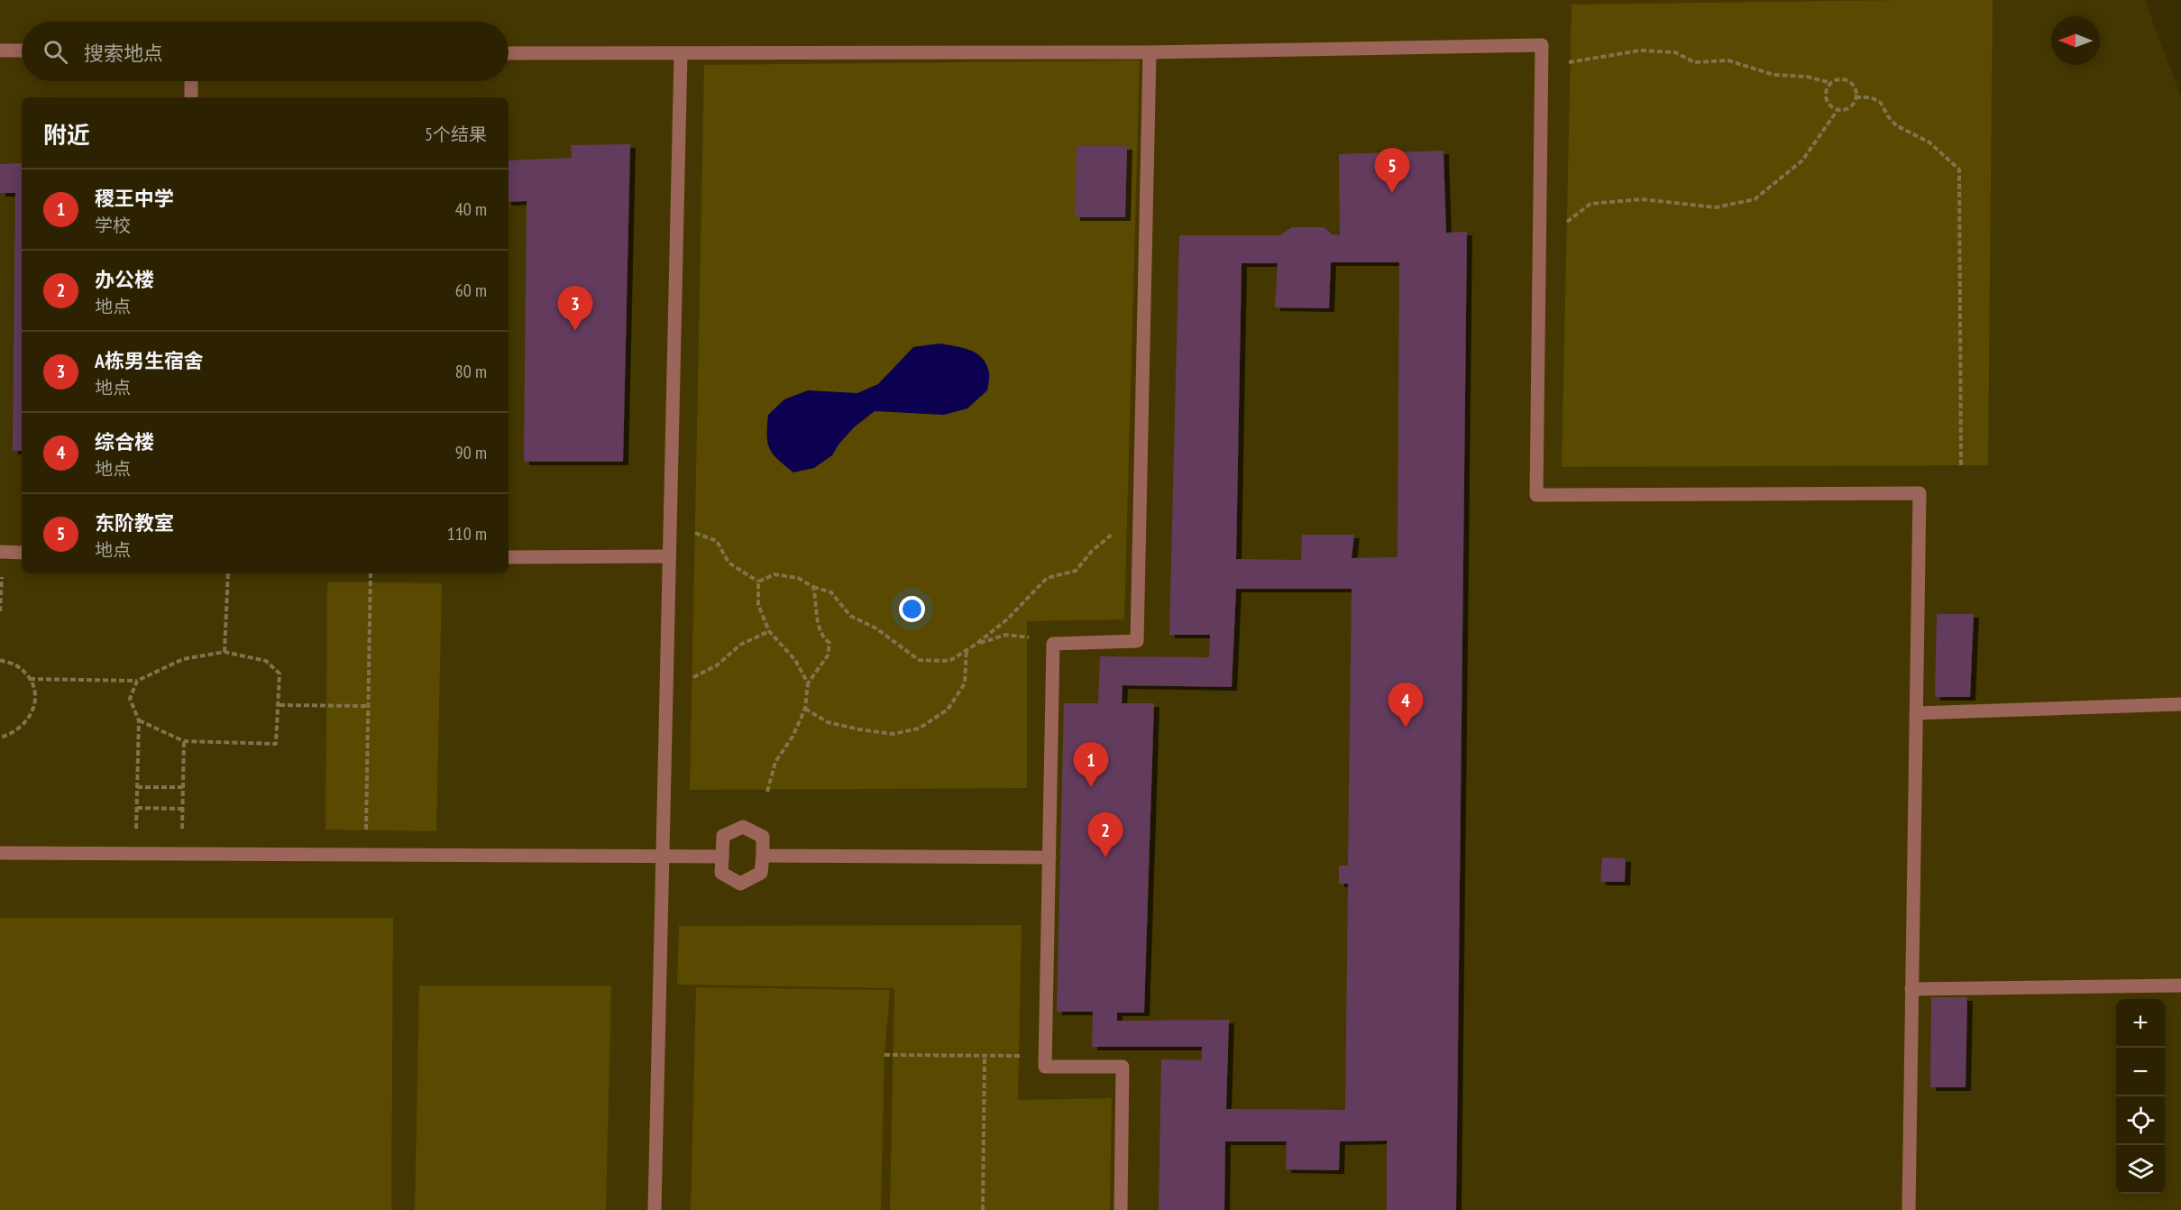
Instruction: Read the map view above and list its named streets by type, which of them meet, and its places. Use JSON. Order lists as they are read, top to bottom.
{
  "north": "left",
  "page": {
    "search": "搜索地点",
    "heading": ["附近", "5个结果"],
    "pins": [
      "5",
      "3",
      "4",
      "1",
      "2"
    ],
    "list": [
      {
        "mark": "1",
        "name": "稷王中学",
        "note": "学校",
        "value": "40 m"
      },
      {
        "mark": "2",
        "name": "办公楼",
        "note": "地点",
        "value": "60 m"
      },
      {
        "mark": "3",
        "name": "A栋男生宿舍",
        "note": "地点",
        "value": "80 m"
      },
      {
        "mark": "4",
        "name": "综合楼",
        "note": "地点",
        "value": "90 m"
      },
      {
        "mark": "5",
        "name": "东阶教室",
        "note": "地点",
        "value": "110 m"
      }
    ],
    "map_buttons": ["+", "−"]
  }
}
